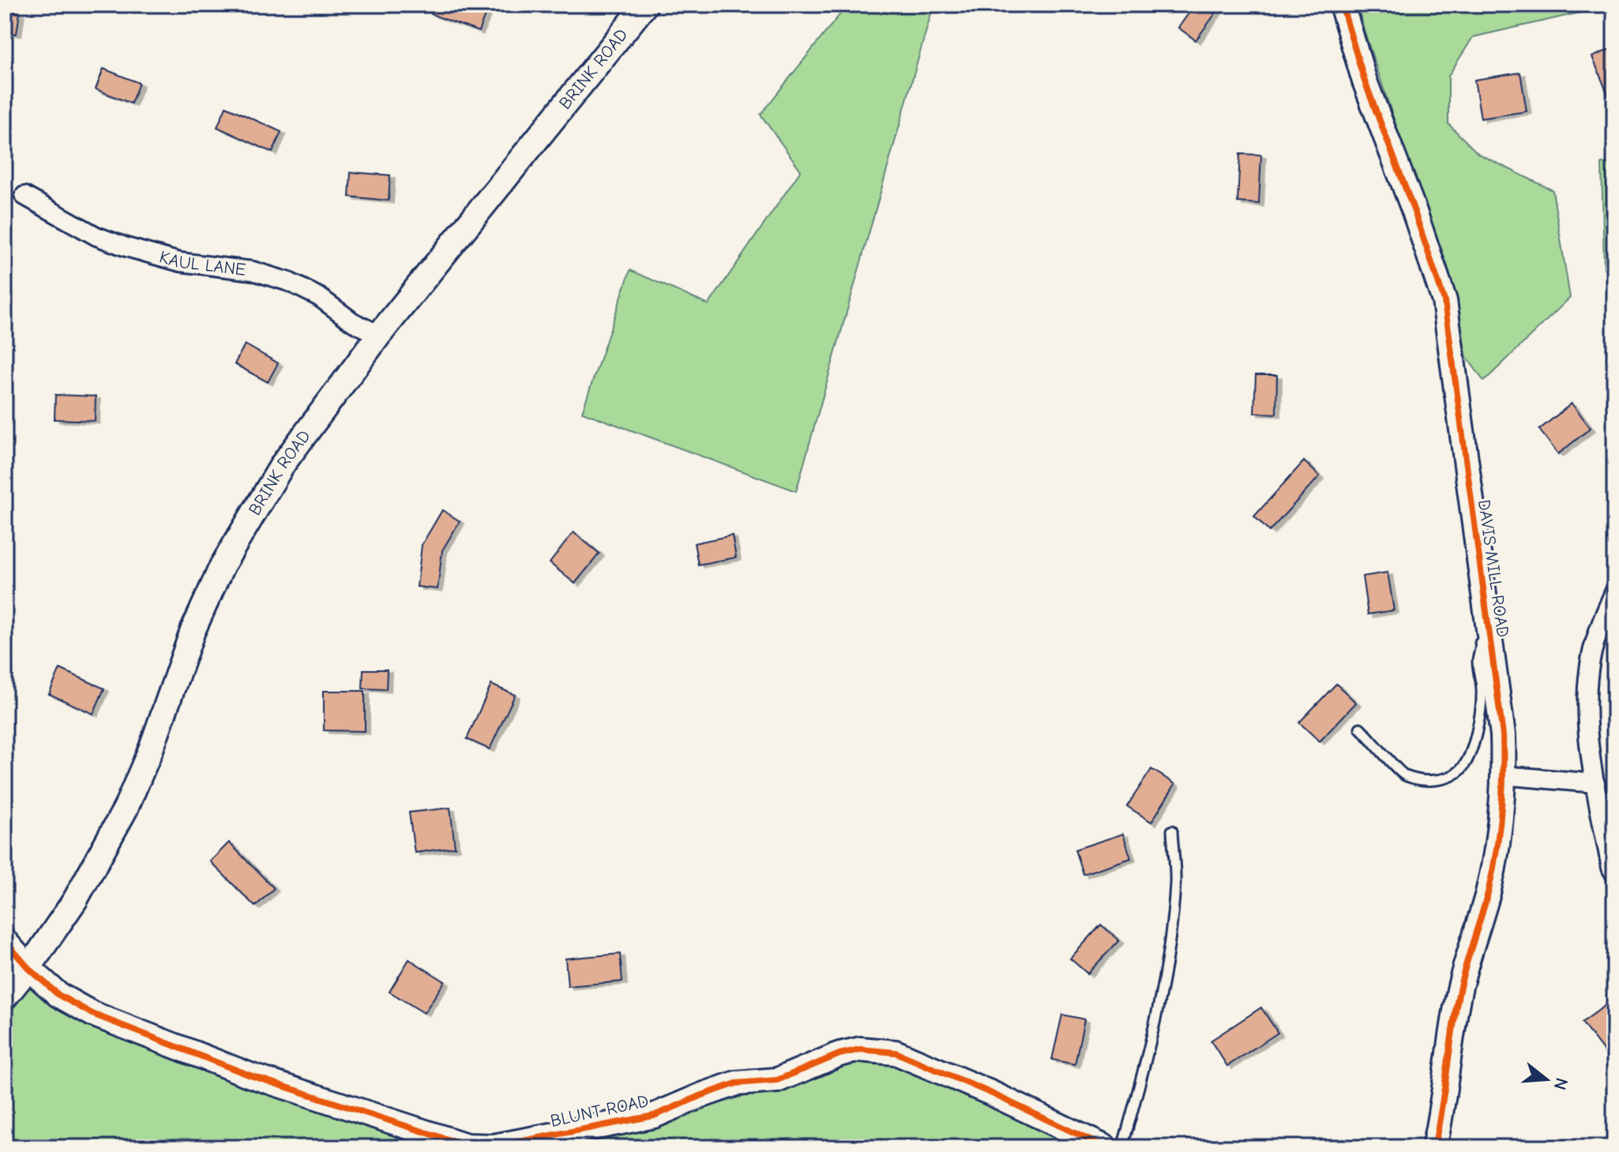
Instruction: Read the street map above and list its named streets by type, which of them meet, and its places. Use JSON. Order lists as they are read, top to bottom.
{
  "streets": {
    "street": [
      "BRINK ROAD",
      "KAUL LANE",
      "DAVIS MILL ROAD",
      "BLUNT ROAD"
    ]
  },
  "crossings": [
    ["BRINK ROAD", "KAUL LANE"],
    ["BRINK ROAD", "BLUNT ROAD"]
  ],
  "north": "right"
}
